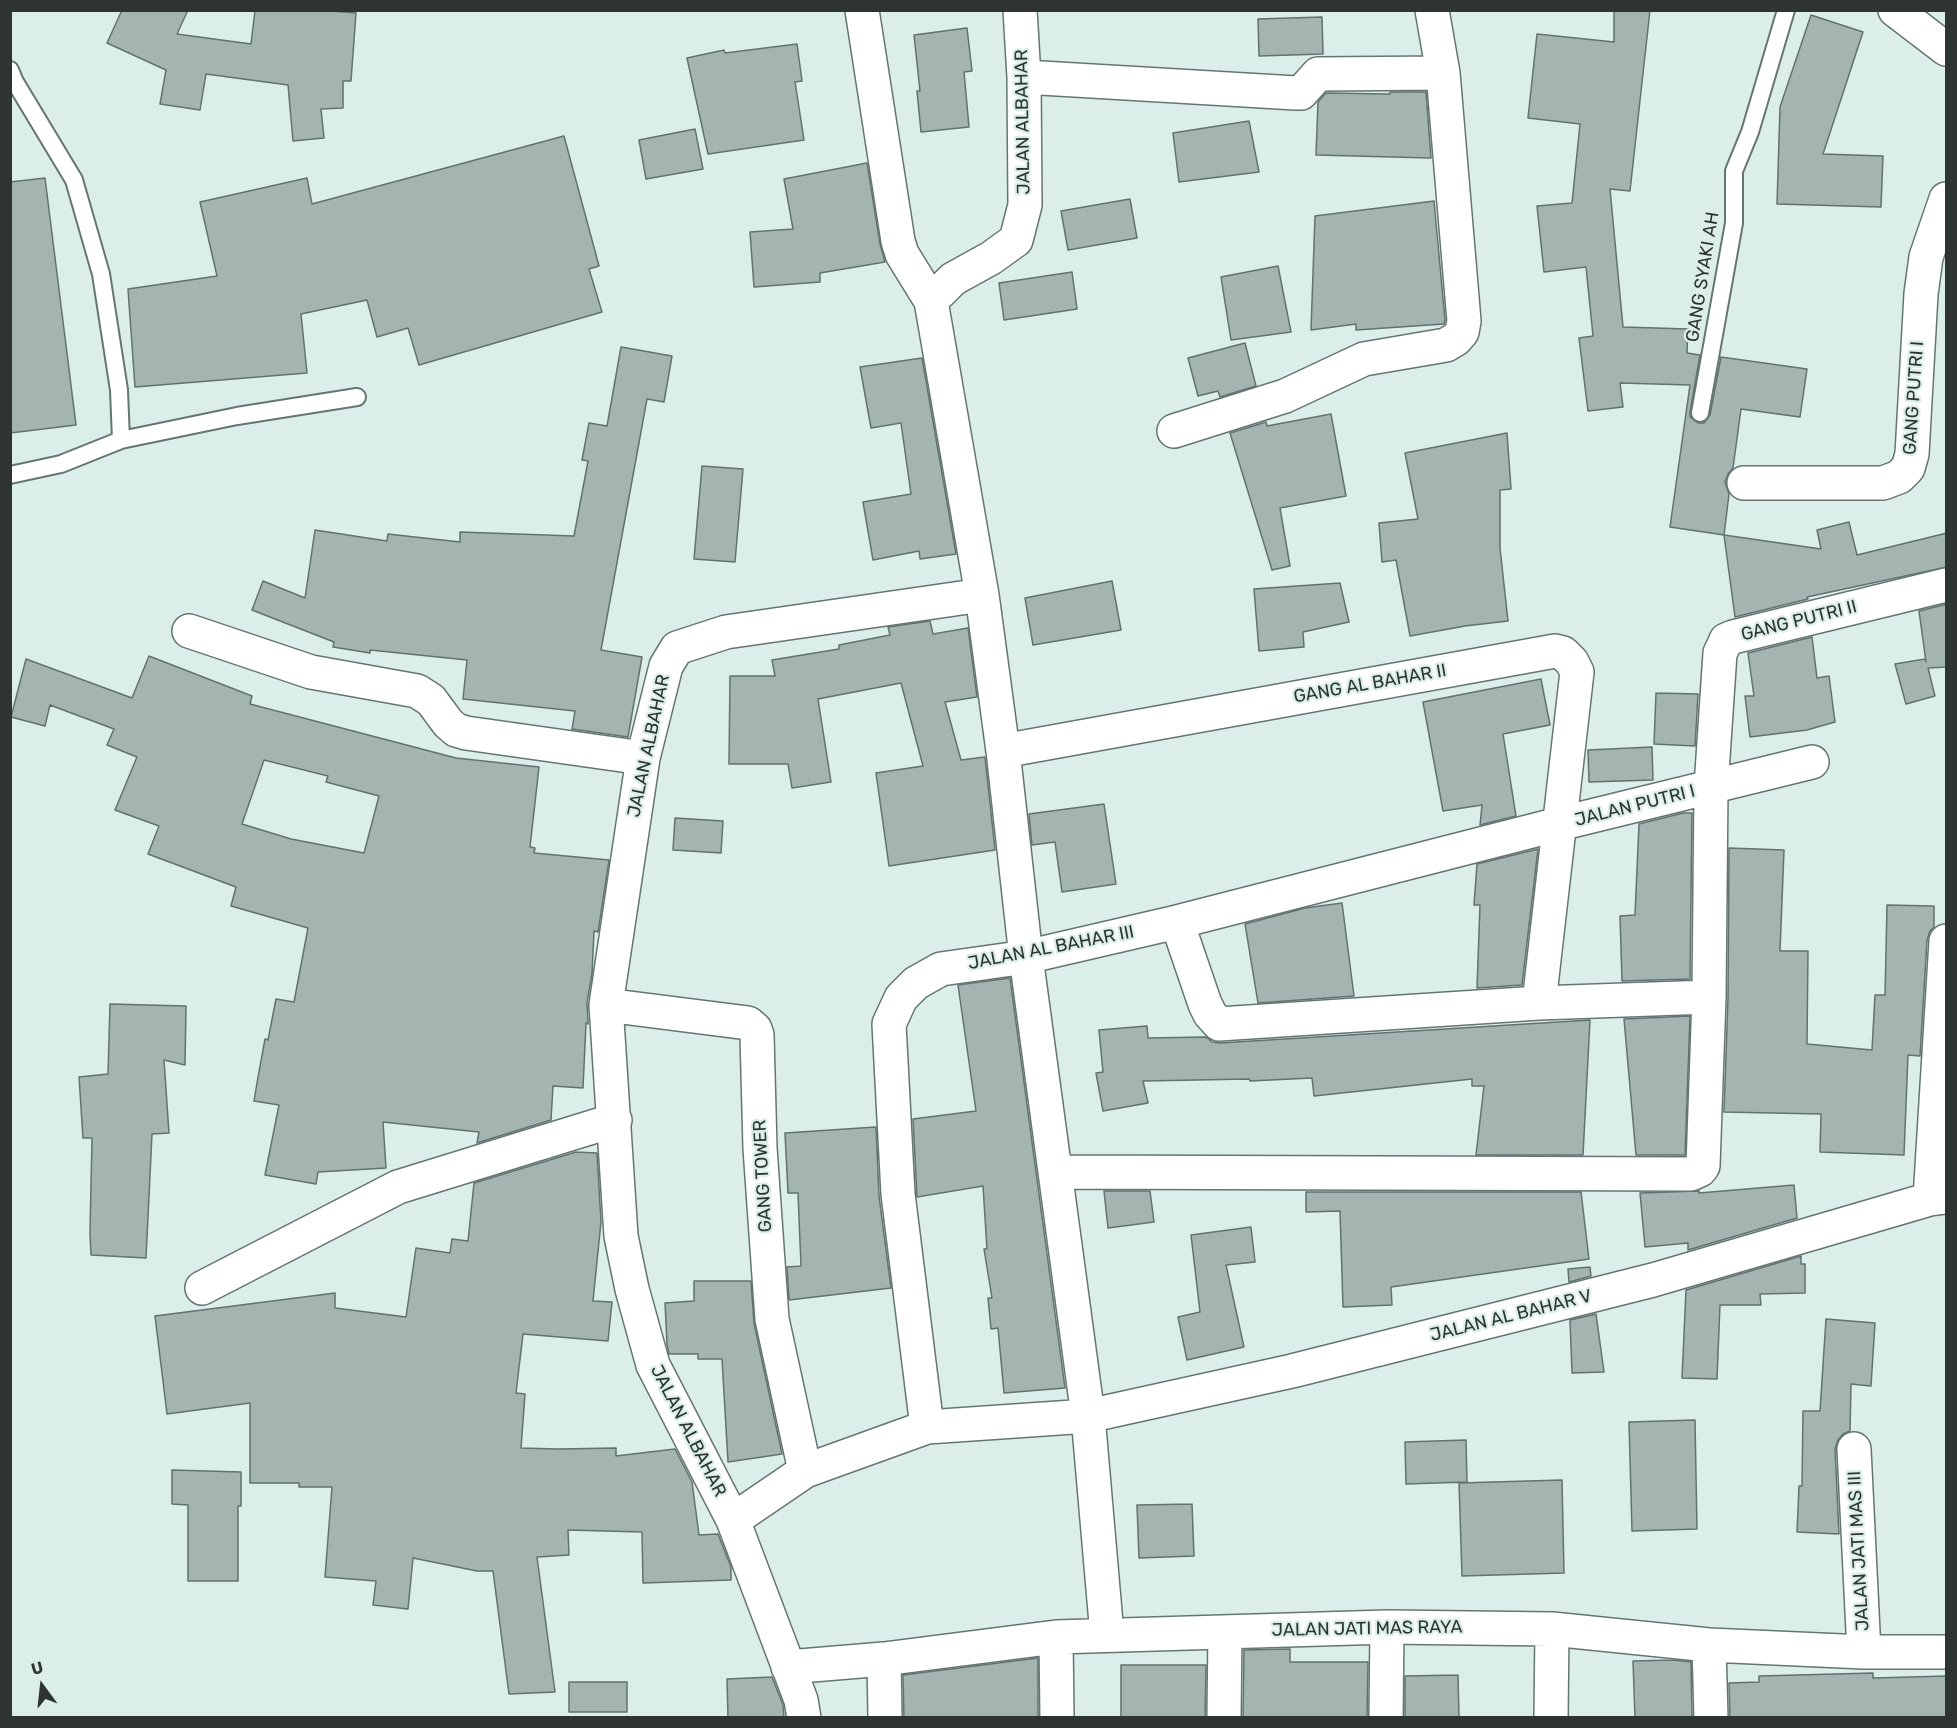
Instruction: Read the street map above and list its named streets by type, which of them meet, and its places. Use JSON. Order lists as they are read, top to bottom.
{
  "streets": {
    "street": [
      "JALAN ALBAHAR",
      "GANG PUTRI I",
      "GANG PUTRI II",
      "GANG AL BAHAR II",
      "JALAN PUTRI I",
      "JALAN AL BAHAR III",
      "GANG TOWER",
      "JALAN AL BAHAR V",
      "JALAN JATI MAS III",
      "JALAN JATI MAS RAYA"
    ],
    "lane": ["GANG SYAKI AH"]
  },
  "crossings": [
    ["JALAN ALBAHAR", "GANG TOWER"],
    ["JALAN ALBAHAR", "JALAN AL BAHAR V"],
    ["JALAN ALBAHAR", "JALAN JATI MAS RAYA"],
    ["GANG PUTRI II", "JALAN PUTRI I"],
    ["GANG AL BAHAR II", "JALAN PUTRI I"],
    ["GANG AL BAHAR II", "JALAN AL BAHAR III"],
    ["JALAN PUTRI I", "JALAN AL BAHAR III"],
    ["JALAN AL BAHAR III", "JALAN AL BAHAR V"],
    ["GANG TOWER", "JALAN AL BAHAR V"],
    ["JALAN JATI MAS III", "JALAN JATI MAS RAYA"]
  ],
  "north": "top"
}
